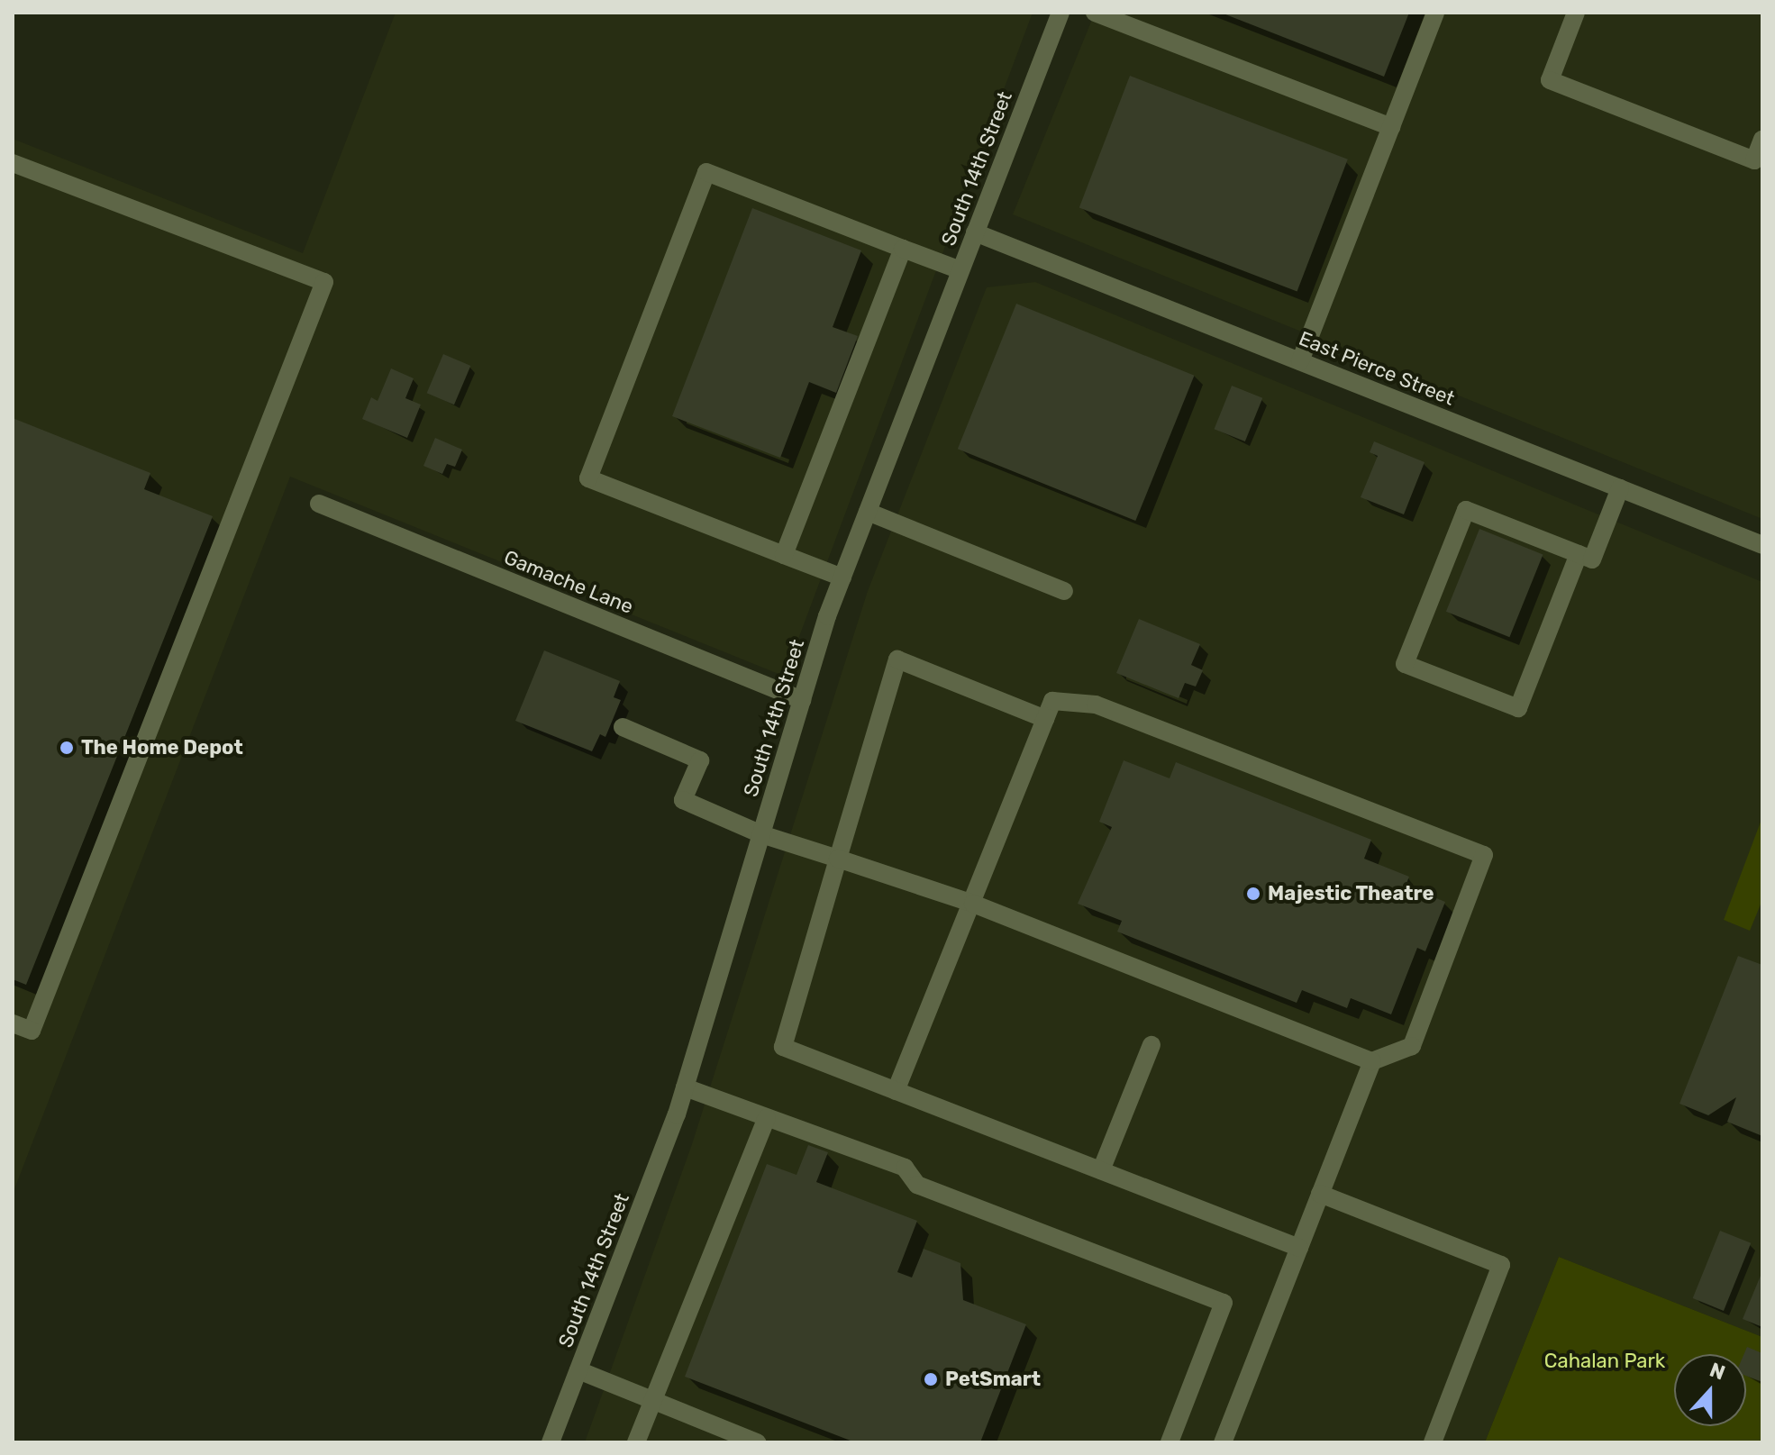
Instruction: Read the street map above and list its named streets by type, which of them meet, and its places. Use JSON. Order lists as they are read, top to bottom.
{
  "streets": {
    "street": ["South 14th Street", "East Pierce Street", "Gamache Lane"]
  },
  "crossings": [
    ["South 14th Street", "East Pierce Street"],
    ["South 14th Street", "Gamache Lane"]
  ],
  "parks": ["Cahalan Park"],
  "places": ["The Home Depot", "Majestic Theatre", "PetSmart"],
  "north": "top"
}
